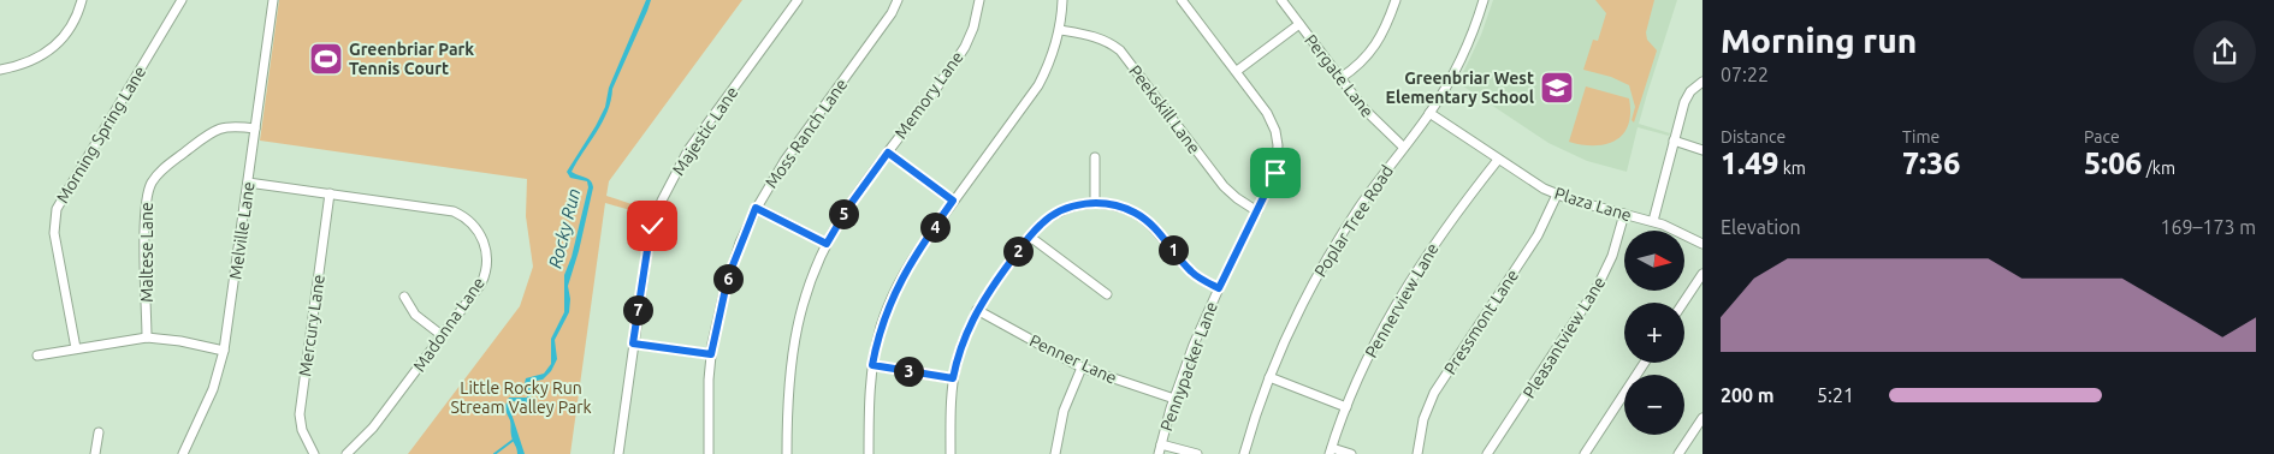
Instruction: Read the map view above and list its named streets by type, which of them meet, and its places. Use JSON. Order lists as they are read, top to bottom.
{
  "streets": {
    "street": [
      "Pergate Lane",
      "Memory Lane",
      "Peekskill Lane",
      "Majestic Lane",
      "Moss Ranch Lane",
      "Morning Spring Lane",
      "Plaza Lane",
      "Poplar Tree Road",
      "Melville Lane",
      "Maltese Lane",
      "Pennerview Lane",
      "Pressmont Lane",
      "Madonna Lane",
      "Mercury Lane",
      "Pleasantview Lane",
      "Penner Lane",
      "Pennypacker Lane"
    ]
  },
  "crossings": [
    ["Pergate Lane", "Poplar Tree Road"],
    ["Peekskill Lane", "Pennypacker Lane"],
    ["Plaza Lane", "Poplar Tree Road"],
    ["Plaza Lane", "Pennerview Lane"],
    ["Plaza Lane", "Pressmont Lane"],
    ["Plaza Lane", "Pleasantview Lane"],
    ["Melville Lane", "Maltese Lane"],
    ["Melville Lane", "Madonna Lane"],
    ["Madonna Lane", "Mercury Lane"],
    ["Penner Lane", "Pennypacker Lane"]
  ],
  "water": ["Rocky Run"],
  "parks": ["Little Rocky Run Stream Valley Park"],
  "places": {
    "sports": ["Greenbriar Park Tennis Court"],
    "school or university": ["Greenbriar West Elementary School"]
  },
  "north": "right",
  "page": {
    "heading": ["Morning run", "07:22"],
    "stats": [
      ["Distance", "1.49 km"],
      ["Time", "7:36"],
      ["Pace", "5:06 /km"]
    ],
    "pins": [
      "5",
      "4",
      "1",
      "2",
      "6",
      "7",
      "3"
    ],
    "chart": ["Elevation", "169–173 m"],
    "map_buttons": ["+", "−"],
    "list": [
      {
        "name": "200 m",
        "note": "5:21"
      }
    ]
  }
}
